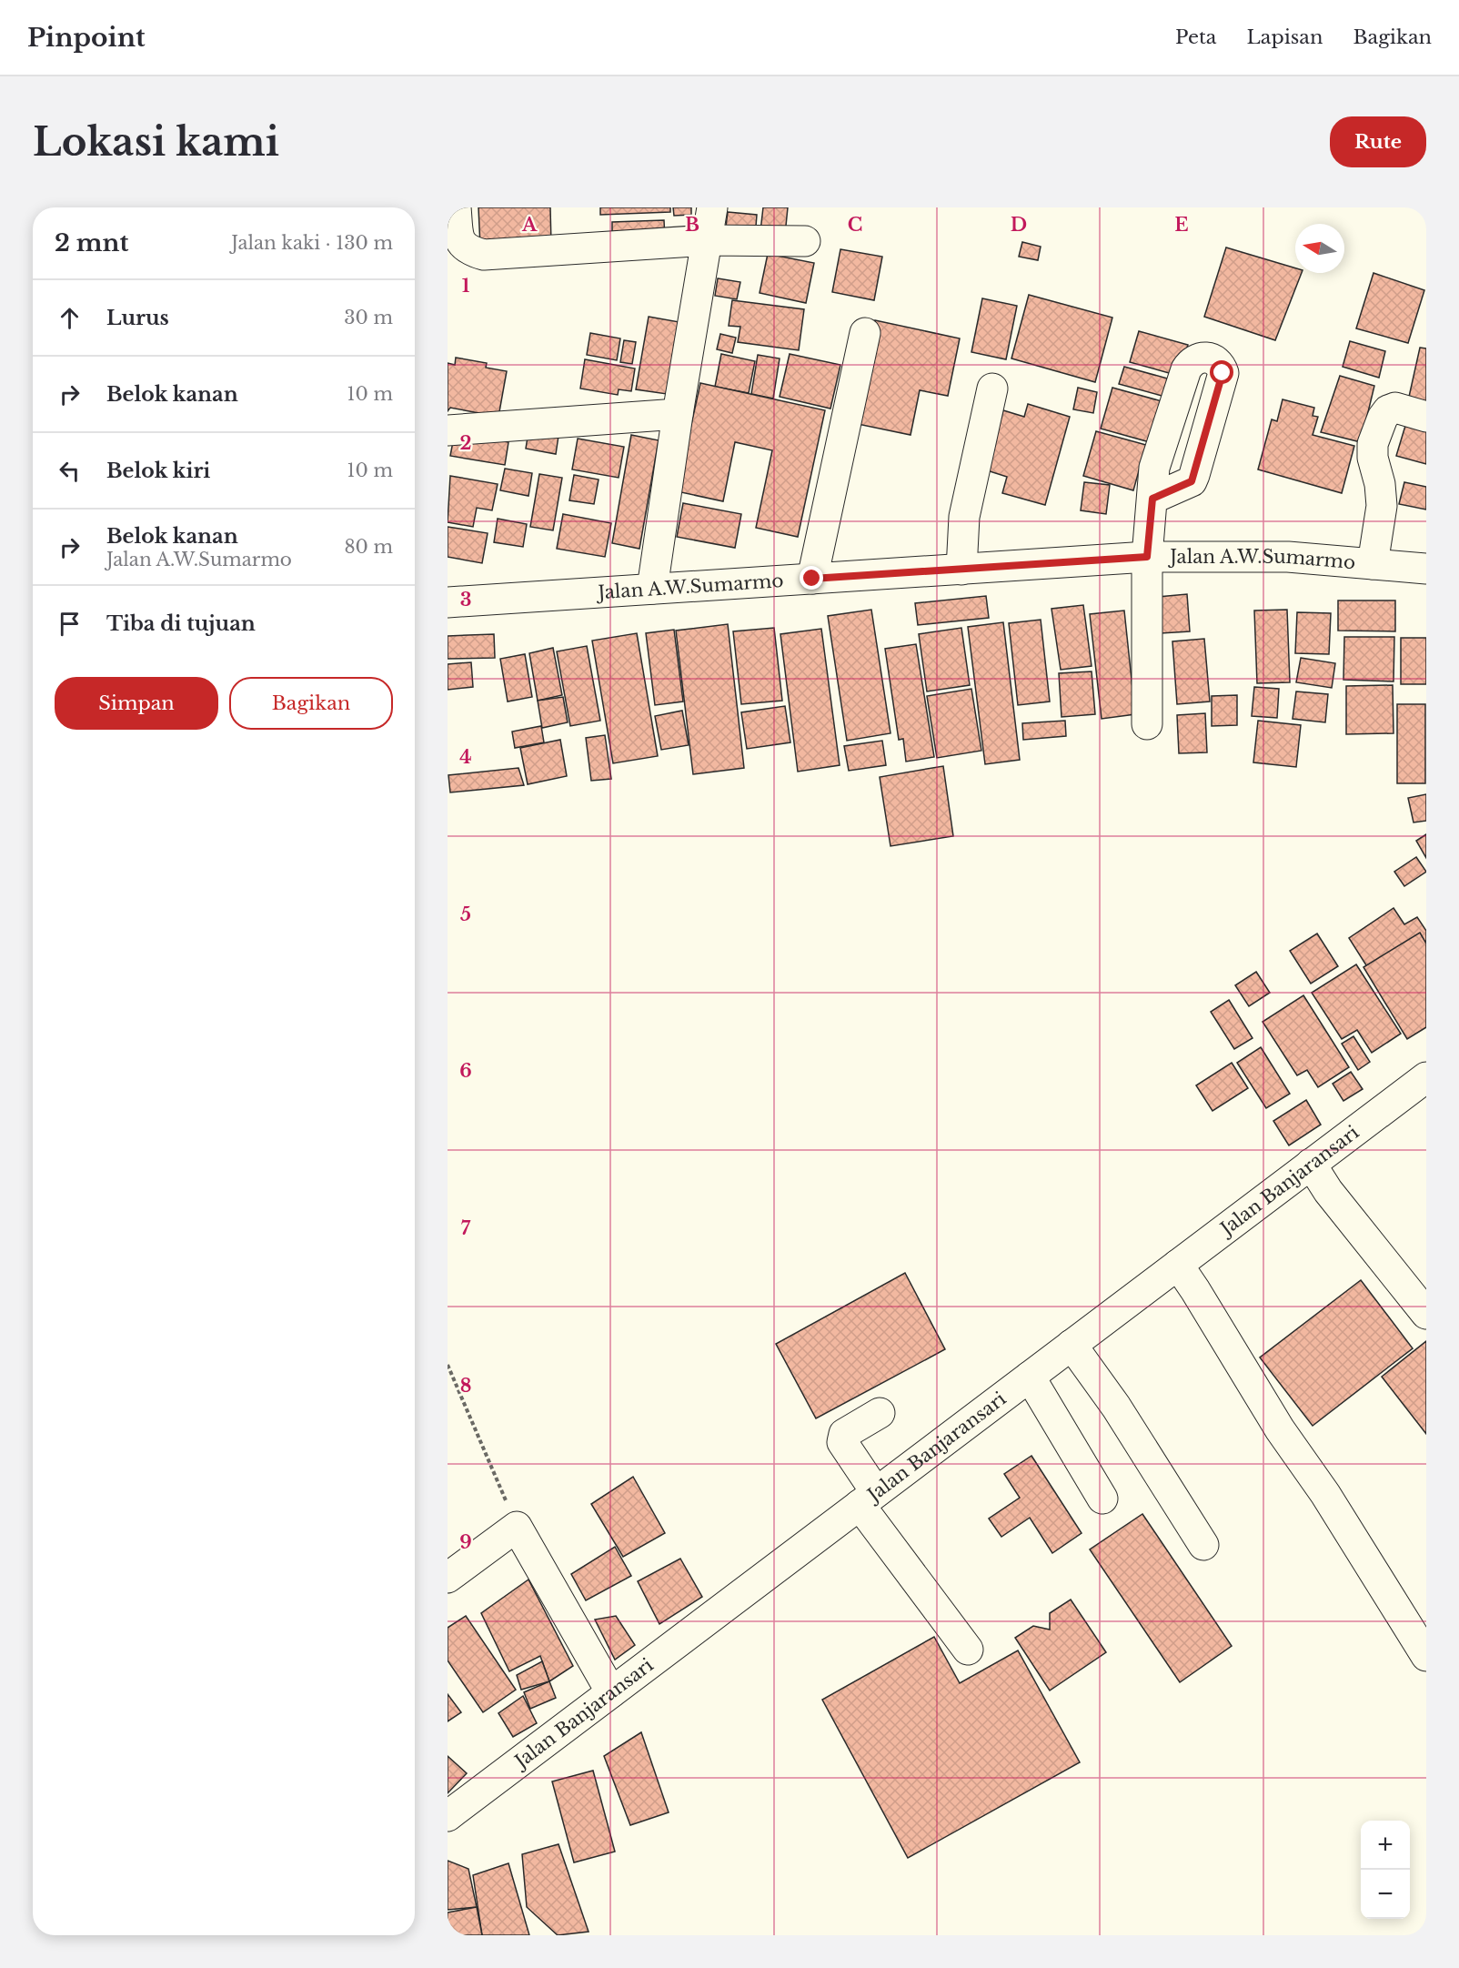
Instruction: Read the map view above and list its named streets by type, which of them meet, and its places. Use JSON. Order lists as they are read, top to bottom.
{
  "streets": {
    "street": ["Jalan A.W.Sumarmo", "Jalan Banjaransari"]
  },
  "north": "left",
  "page": {
    "header": "Pinpoint",
    "nav": ["Peta", "Lapisan", "Bagikan"],
    "buttons": [
      "Rute",
      ["Simpan", "Bagikan"]
    ],
    "title": "Lokasi kami",
    "heading": ["2 mnt", "Jalan kaki · 130 m"],
    "list": [
      ["Lurus", "30 m"],
      ["Belok kanan", "10 m"],
      ["Belok kiri", "10 m"],
      ["Belok kanan", "Jalan A.W.Sumarmo", "80 m"],
      "Tiba di tujuan"
    ],
    "map_buttons": ["+", "−"]
  },
  "grid": {
    "columns": [
      "A",
      "B",
      "C",
      "D",
      "E"
    ],
    "rows": [
      "1",
      "2",
      "3",
      "4",
      "5",
      "6",
      "7",
      "8",
      "9"
    ]
  }
}
